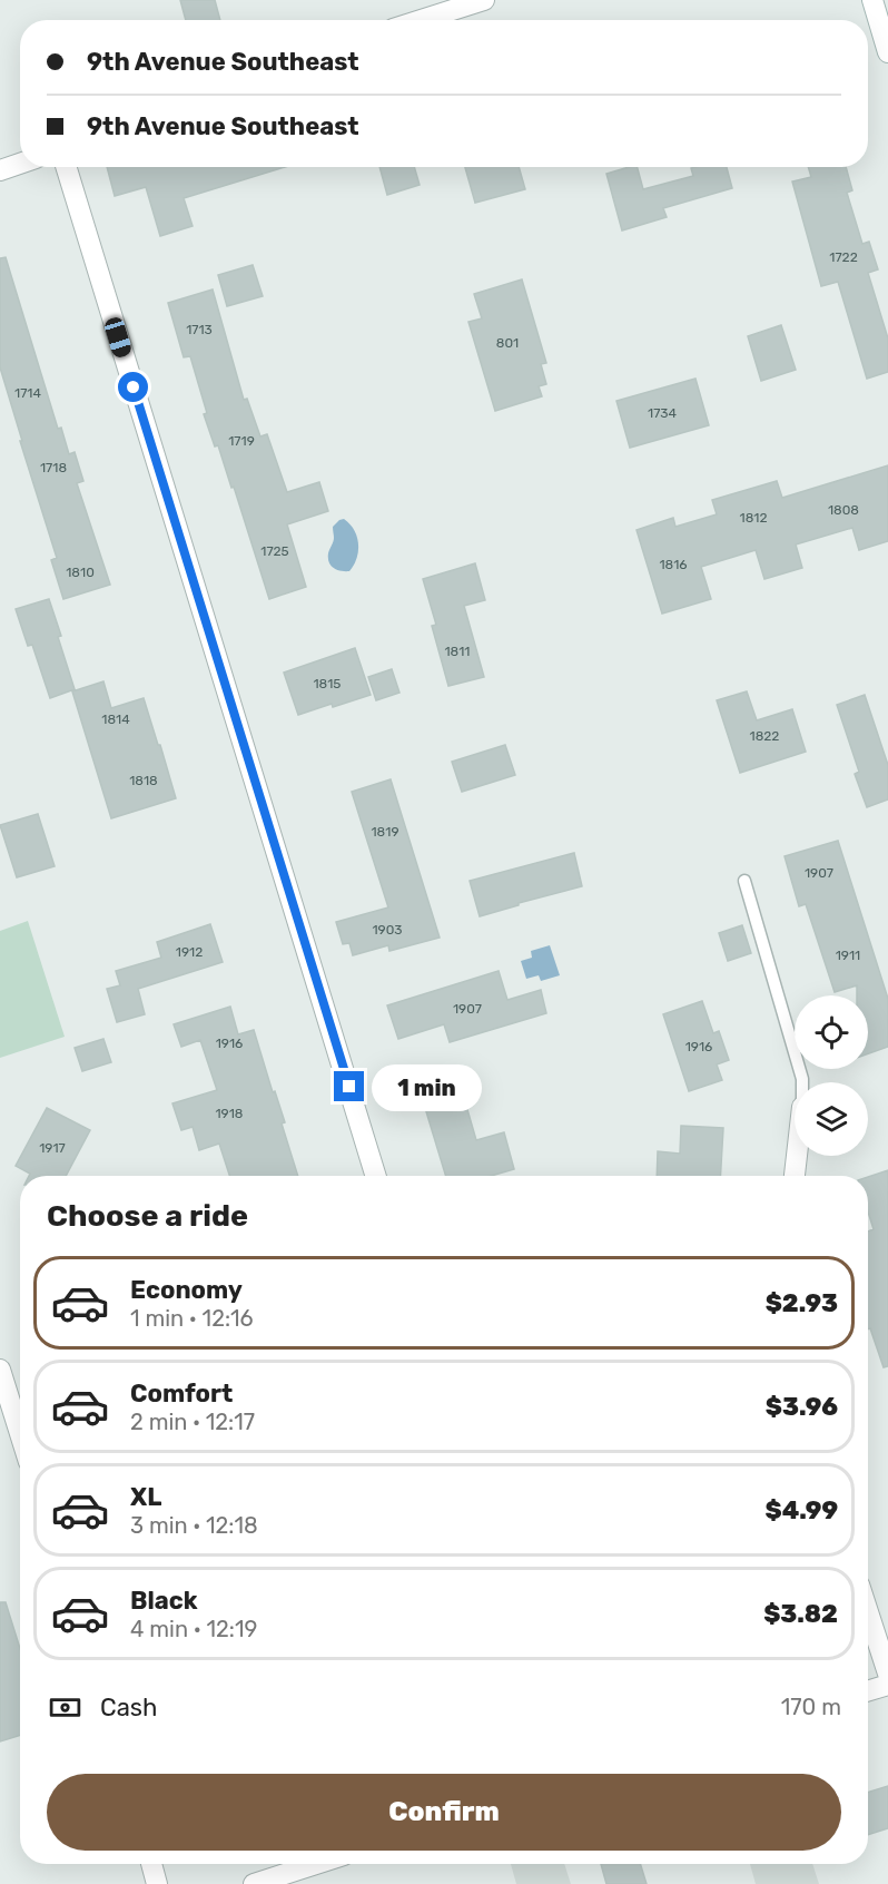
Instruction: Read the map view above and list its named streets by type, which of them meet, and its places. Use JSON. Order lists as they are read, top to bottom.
{
  "house_numbers": [
    "1722",
    "1713",
    "801",
    "1714",
    "1734",
    "1719",
    "1718",
    "1808",
    "1812",
    "1725",
    "1816",
    "1810",
    "1811",
    "1815",
    "1814",
    "1822",
    "1818",
    "1819",
    "1907",
    "1903",
    "1912",
    "1911",
    "1907",
    "1916",
    "1916",
    "1918",
    "1917"
  ],
  "page": {
    "banner": ["9th Avenue Southeast", "9th Avenue Southeast"],
    "bubble": "1 min",
    "heading": "Choose a ride",
    "list": [
      {
        "name": "Economy",
        "note": "1 min · 12:16",
        "value": "$2.93"
      },
      {
        "name": "Comfort",
        "note": "2 min · 12:17",
        "value": "$3.96"
      },
      {
        "name": "XL",
        "note": "3 min · 12:18",
        "value": "$4.99"
      },
      {
        "name": "Black",
        "note": "4 min · 12:19",
        "value": "$3.82"
      }
    ],
    "pay": ["Cash", "170 m"],
    "buttons": "Confirm"
  }
}
